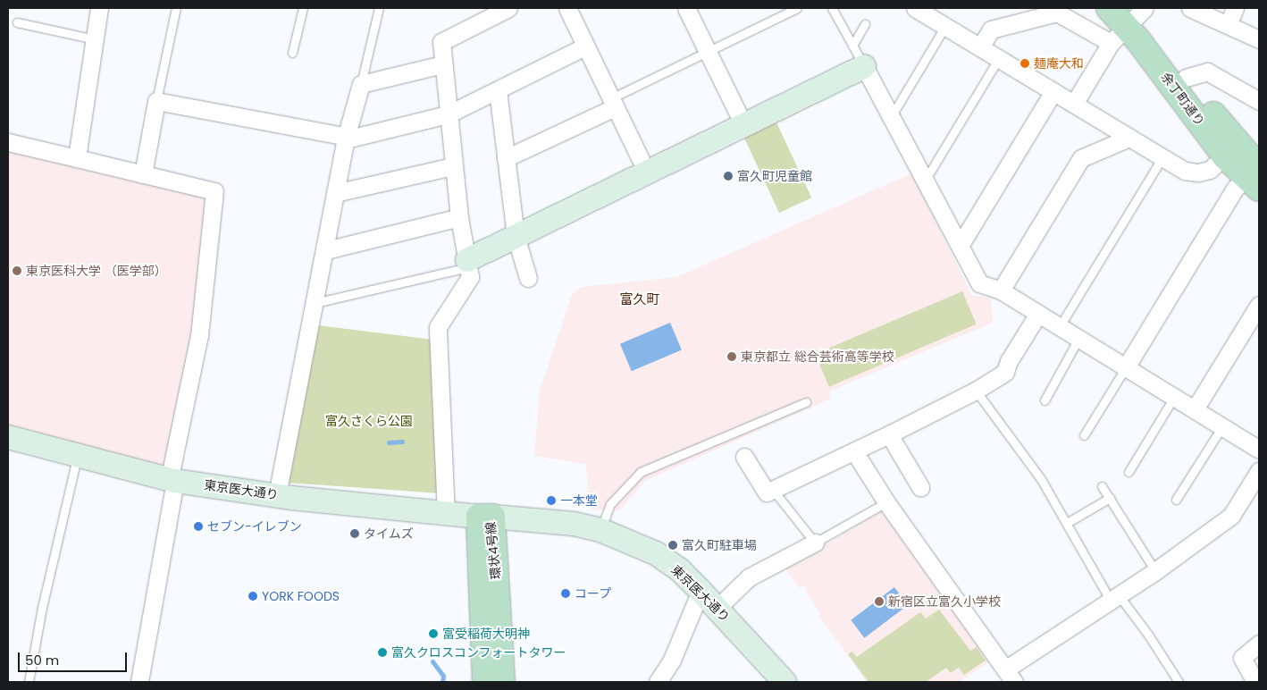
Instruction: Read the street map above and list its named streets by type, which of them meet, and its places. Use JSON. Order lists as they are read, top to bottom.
{
  "streets": {
    "main road": ["余丁町通り", "環状4号線"],
    "street": ["東京医大通り"]
  },
  "crossings": [
    ["東京医大通り", "環状4号線"]
  ],
  "districts": ["富久町"],
  "parks": ["富久さくら公園"],
  "places": [
    "麺庵大和",
    "富久町児童館",
    "東京医科大学 （医学部）",
    "東京都立 総合芸術高等学校",
    "一本堂",
    "セブン-イレブン",
    "タイムズ",
    "富久町駐車場",
    "コープ",
    "YORK FOODS",
    "新宿区立富久小学校",
    "富受稲荷大明神",
    "富久クロスコンフォートタワー"
  ],
  "scale_bar": "50 m"
}
